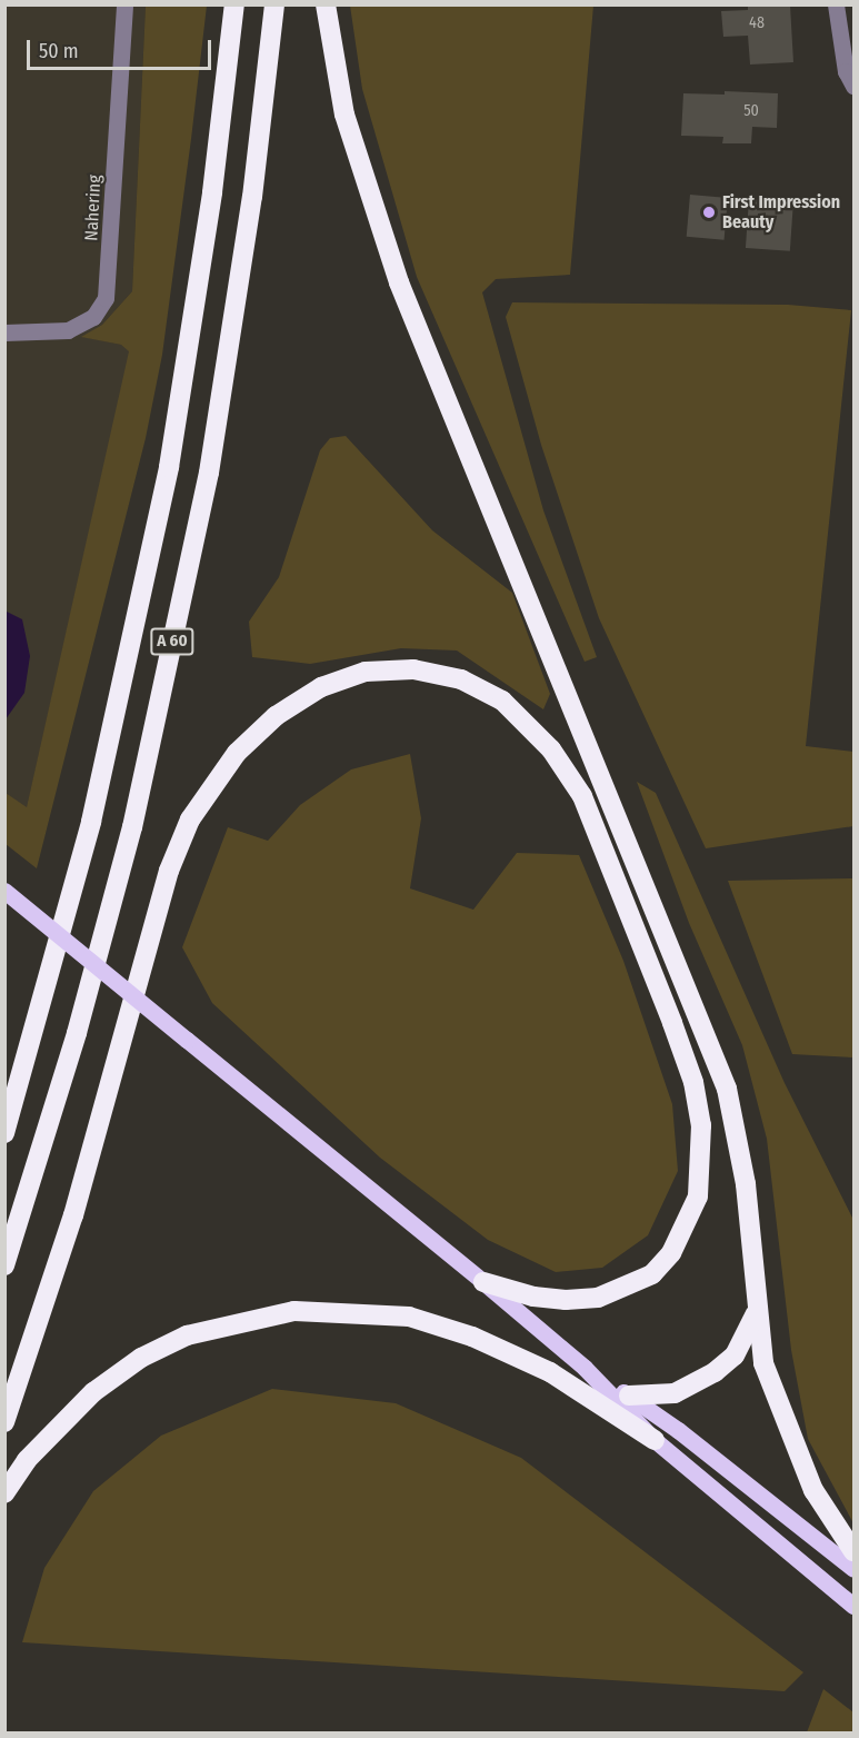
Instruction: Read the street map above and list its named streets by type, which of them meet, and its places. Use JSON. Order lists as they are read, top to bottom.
{
  "streets": {
    "highway": ["A 60"],
    "street": ["Nahering"]
  },
  "places": ["First Impression Beauty"],
  "house_numbers": ["48", "50"],
  "scale_bar": "50 m"
}
